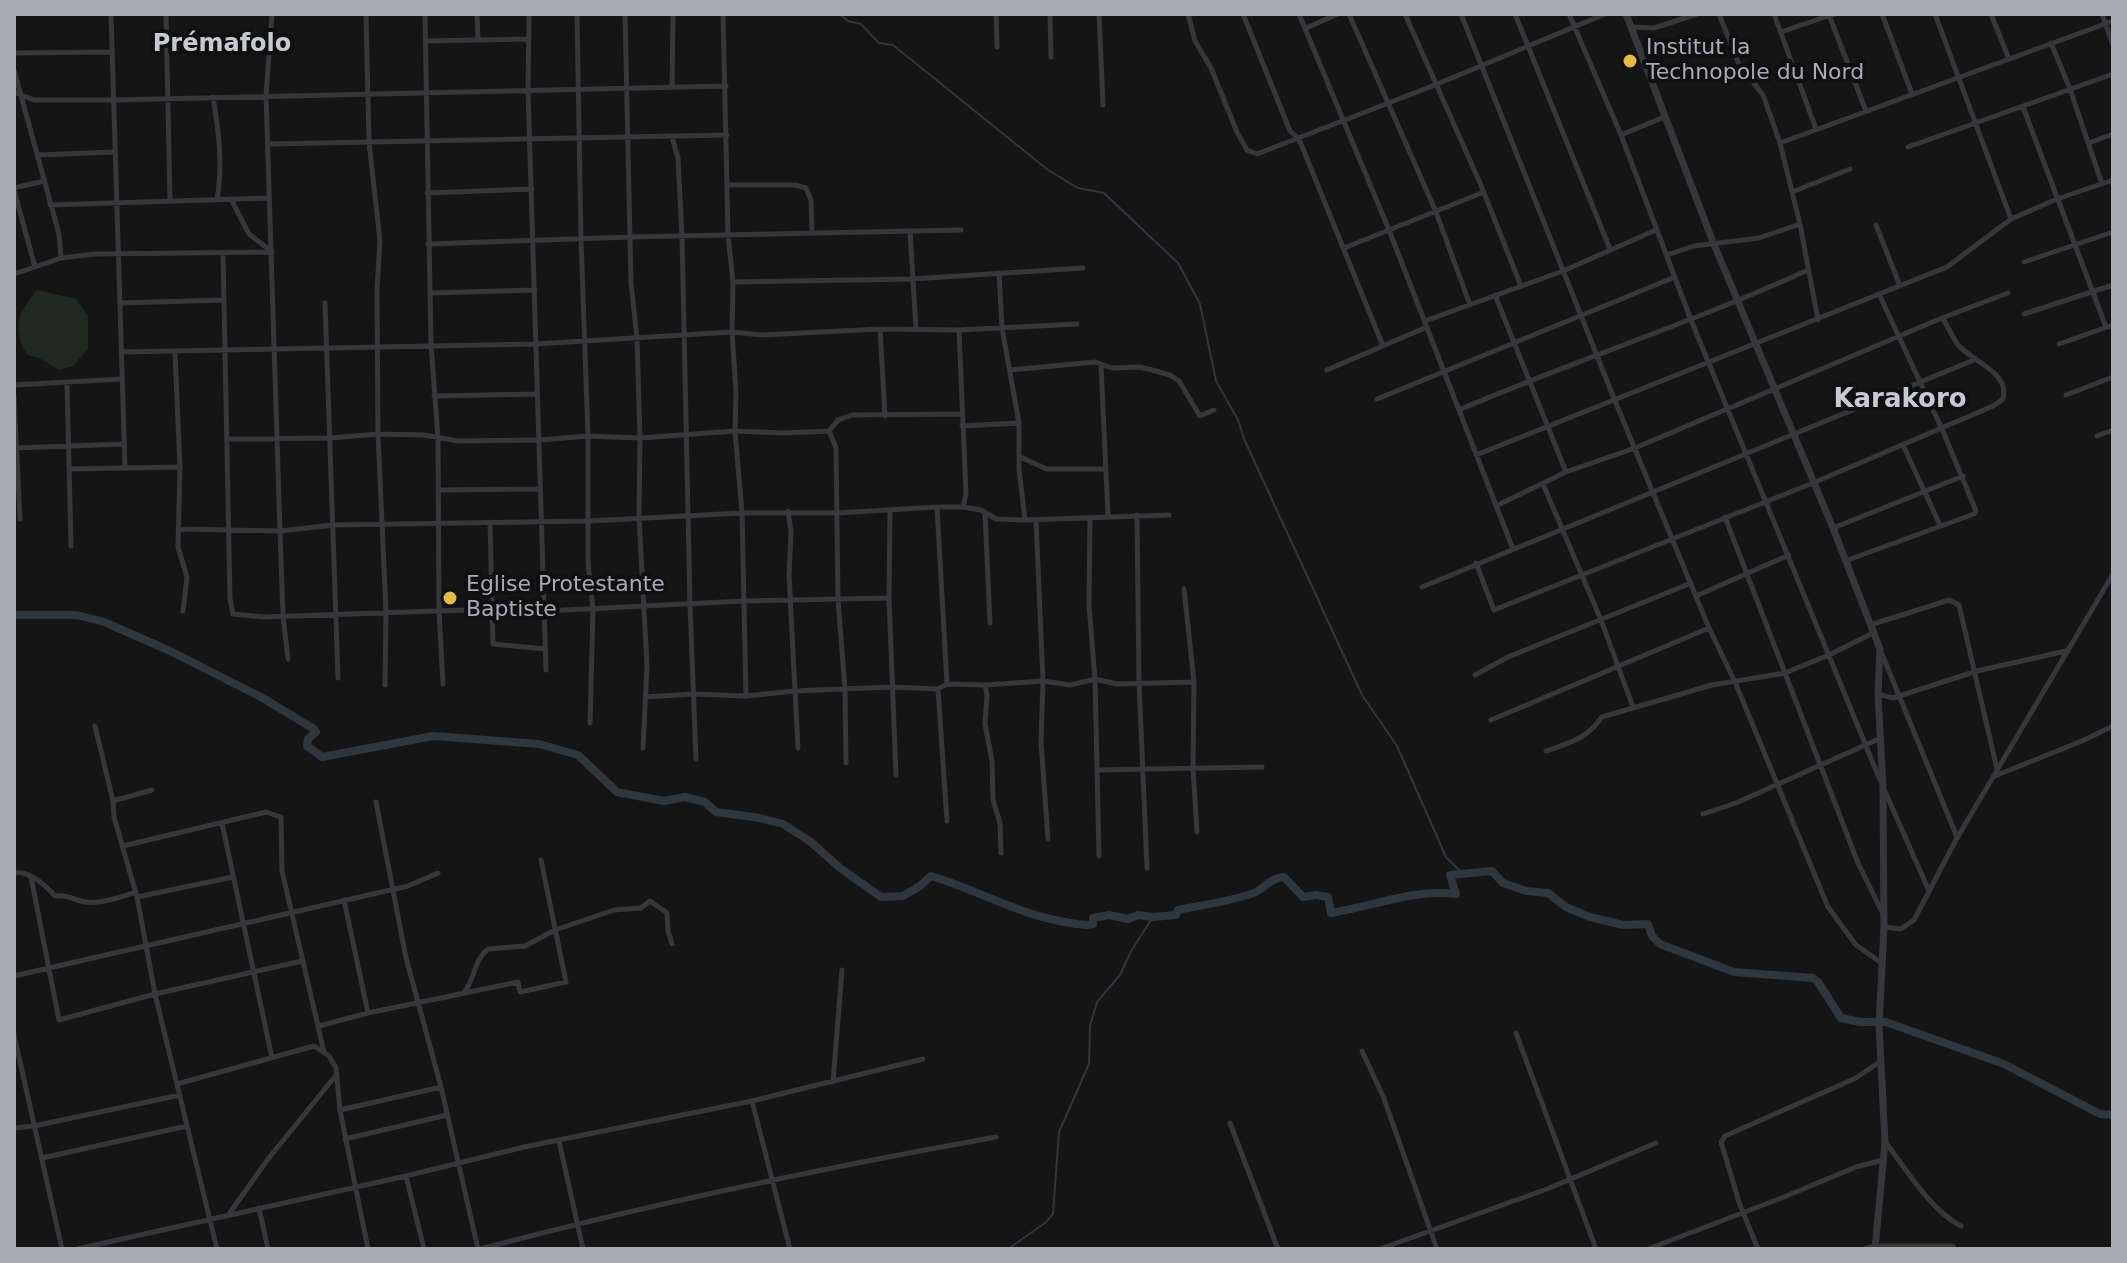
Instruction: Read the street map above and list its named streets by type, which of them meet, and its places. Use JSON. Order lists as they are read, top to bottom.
{
  "districts": ["Prémafolo", "Karakoro"],
  "places": ["Institut la Technopole du Nord", "Eglise Protestante Baptiste"]
}
